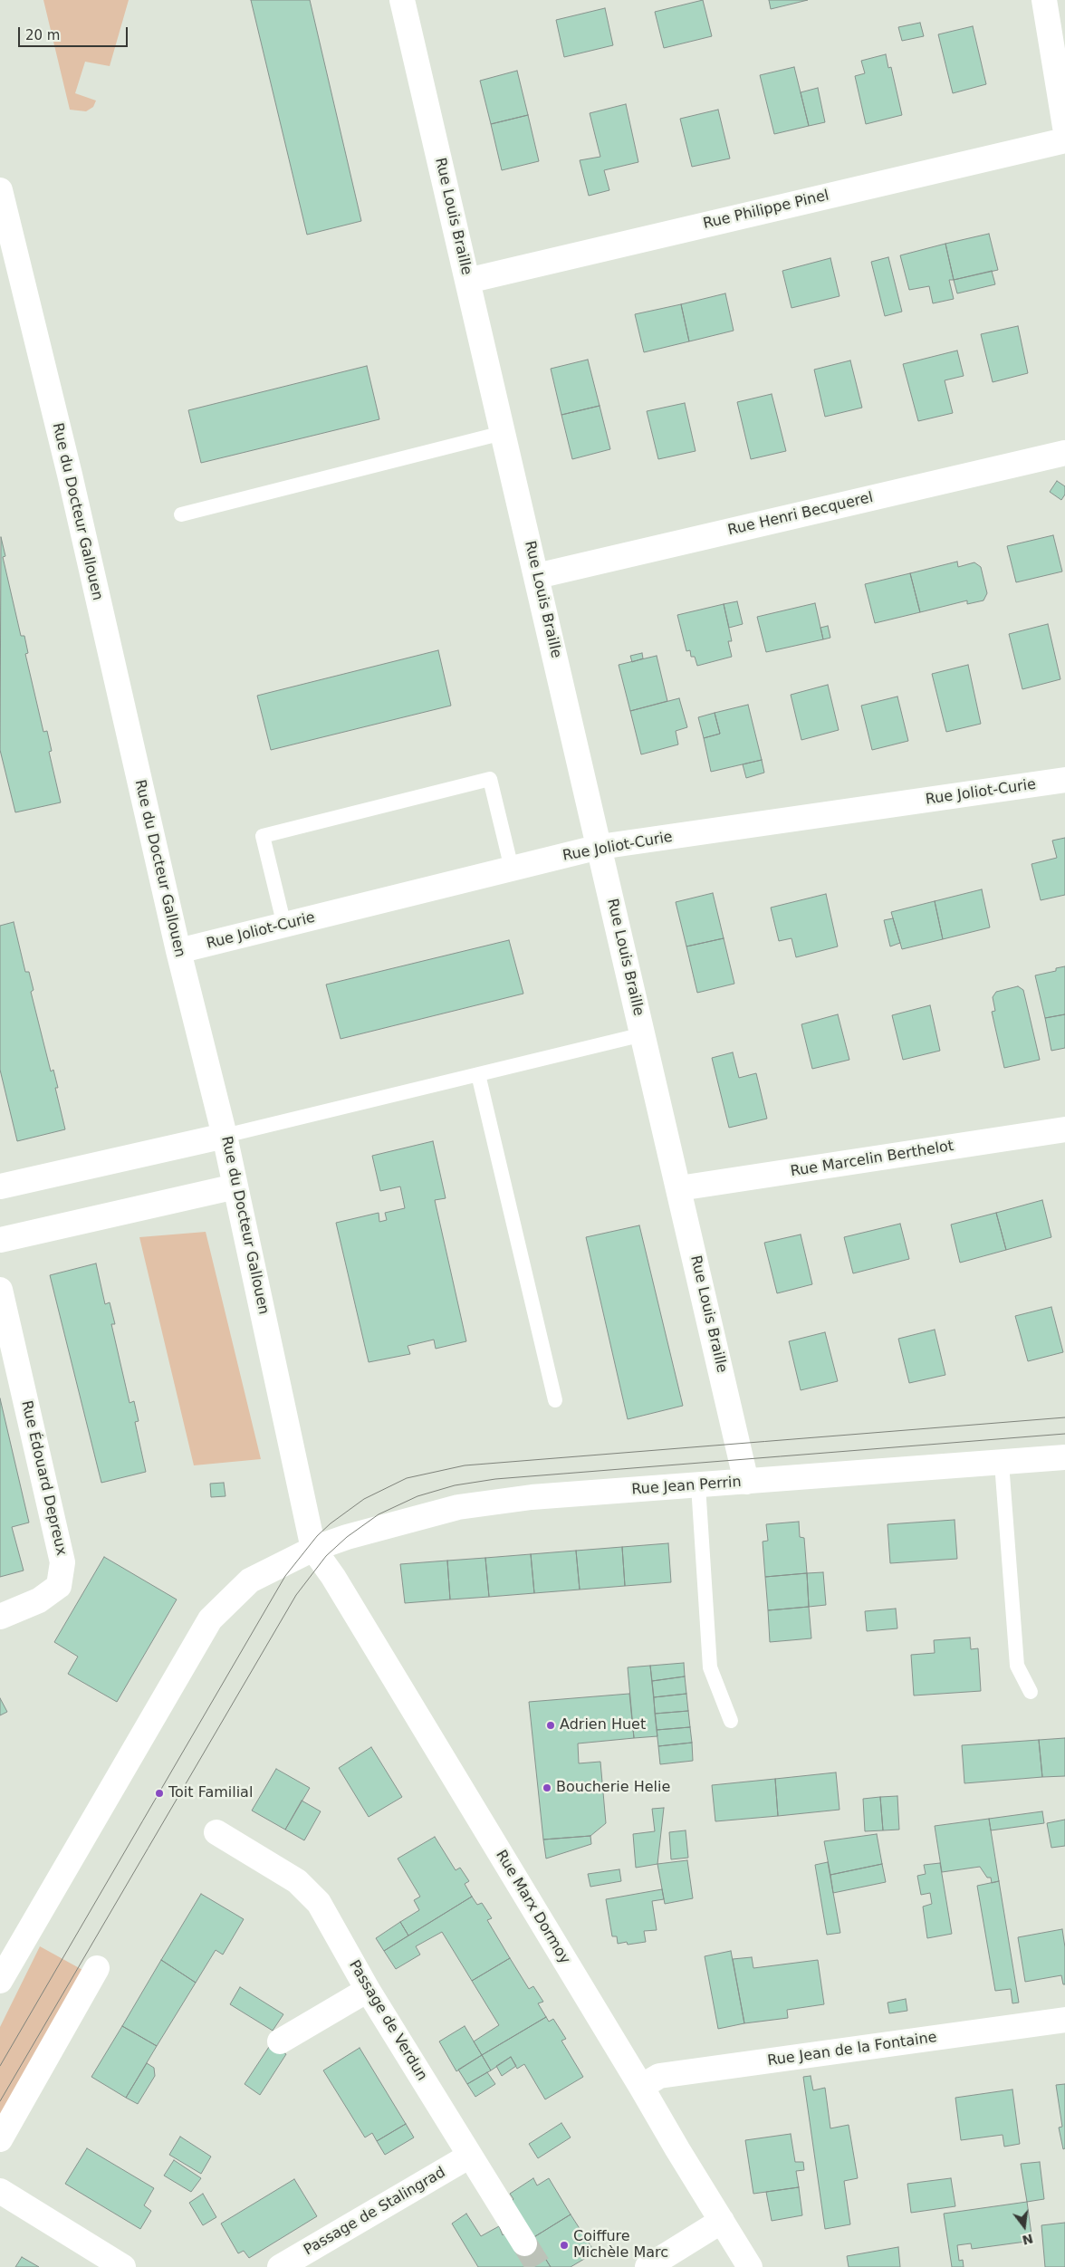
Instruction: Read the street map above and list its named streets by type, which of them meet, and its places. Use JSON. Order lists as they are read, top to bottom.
{
  "streets": {
    "street": [
      "Rue Philippe Pinel",
      "Rue Louis Braille",
      "Rue du Docteur Gallouen",
      "Rue Henri Becquerel",
      "Rue Joliot-Curie",
      "Rue Marcelin Berthelot",
      "Rue Édouard Depreux",
      "Rue Jean Perrin",
      "Rue Marx Dormoy",
      "Passage de Verdun",
      "Rue Jean de la Fontaine",
      "Passage de Stalingrad"
    ]
  },
  "crossings": [
    ["Rue Philippe Pinel", "Rue Louis Braille"],
    ["Rue Louis Braille", "Rue Henri Becquerel"],
    ["Rue Louis Braille", "Rue Joliot-Curie"],
    ["Rue Louis Braille", "Rue Marcelin Berthelot"],
    ["Rue Louis Braille", "Rue Jean Perrin"],
    ["Rue du Docteur Gallouen", "Rue Joliot-Curie"],
    ["Rue du Docteur Gallouen", "Rue Jean Perrin"],
    ["Rue du Docteur Gallouen", "Rue Marx Dormoy"],
    ["Rue Jean Perrin", "Rue Marx Dormoy"],
    ["Rue Marx Dormoy", "Rue Jean de la Fontaine"],
    ["Passage de Verdun", "Passage de Stalingrad"]
  ],
  "places": [
    "Adrien Huet",
    "Boucherie Helie",
    "Toit Familial",
    "Coiffure Michèle Marc"
  ],
  "scale_bar": "20 m",
  "north": "bottom"
}
